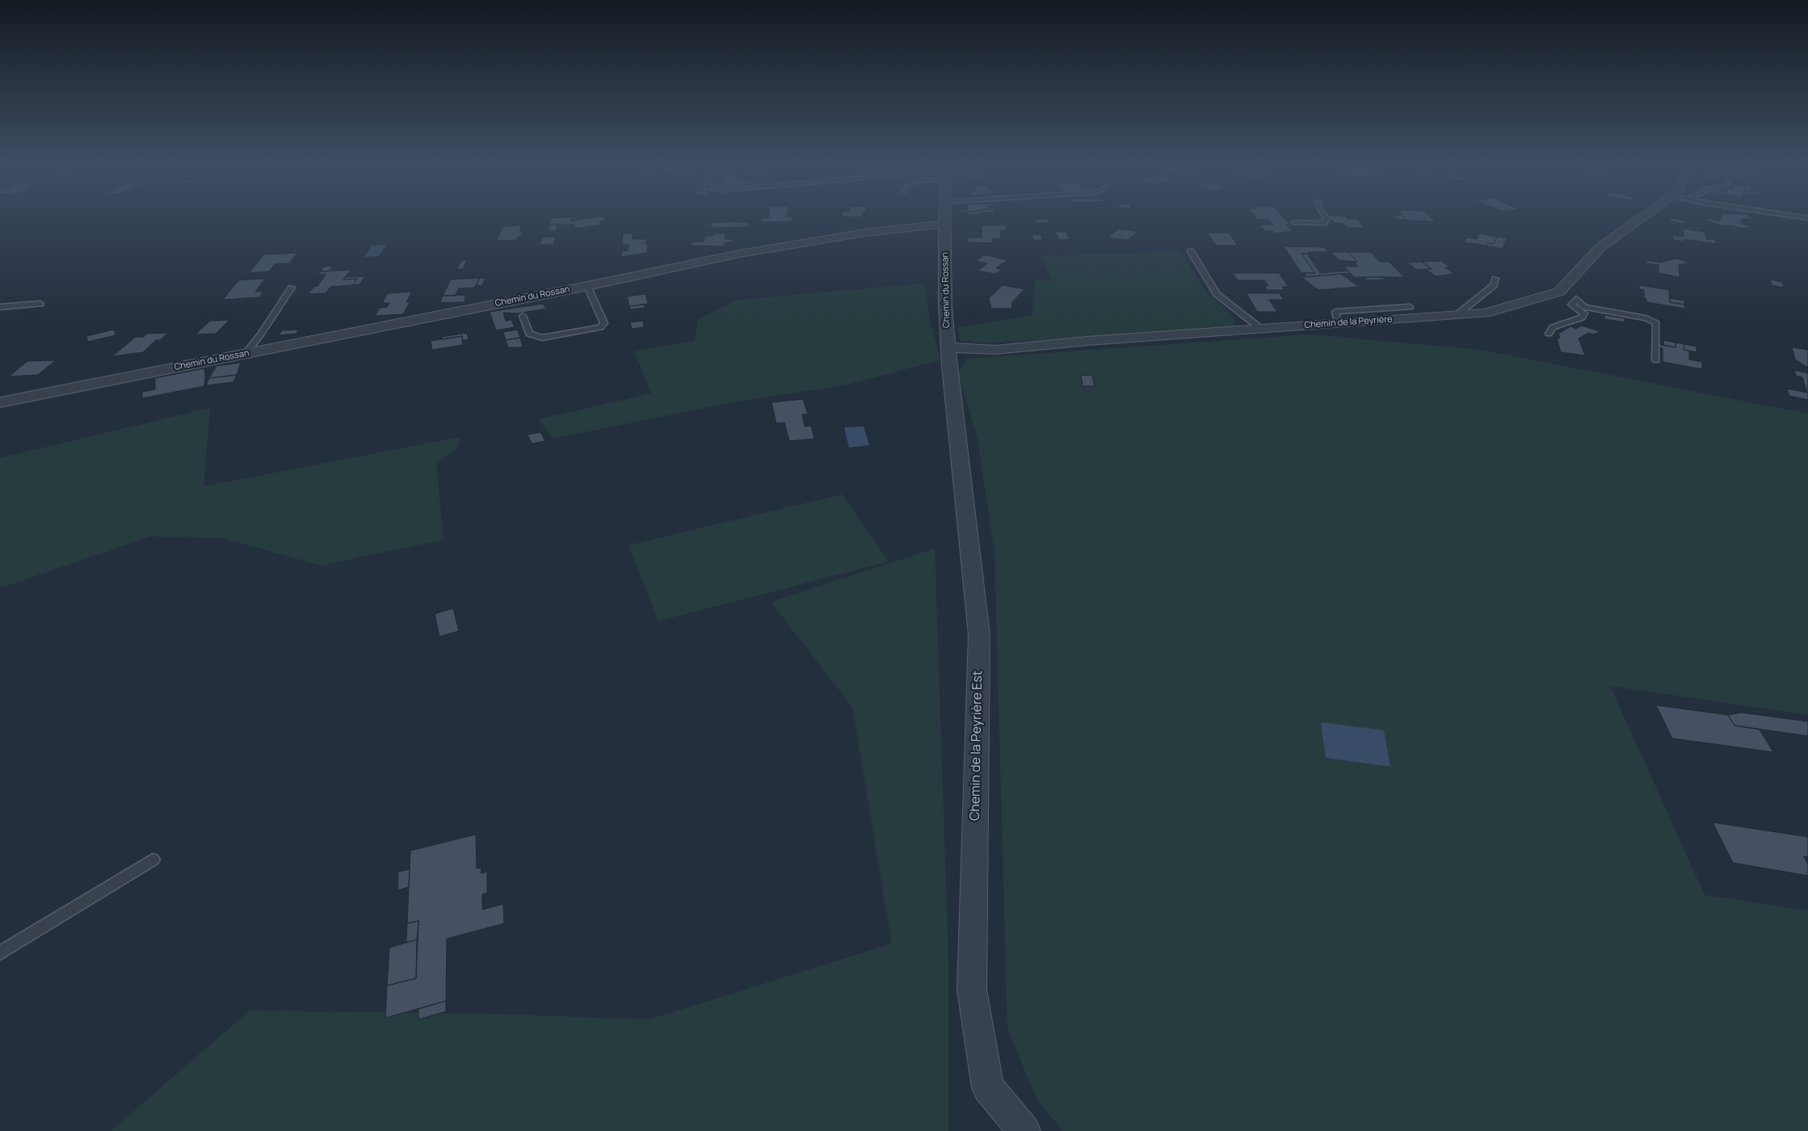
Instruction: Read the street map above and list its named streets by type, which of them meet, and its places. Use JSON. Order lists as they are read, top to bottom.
{
  "streets": {
    "street": ["Chemin du Rossan", "Chemin de la Peyrière", "Chemin de la Peyrière Est"]
  },
  "crossings": [
    ["Chemin du Rossan", "Chemin de la Peyrière"],
    ["Chemin du Rossan", "Chemin de la Peyrière Est"],
    ["Chemin de la Peyrière", "Chemin de la Peyrière Est"]
  ]
}
